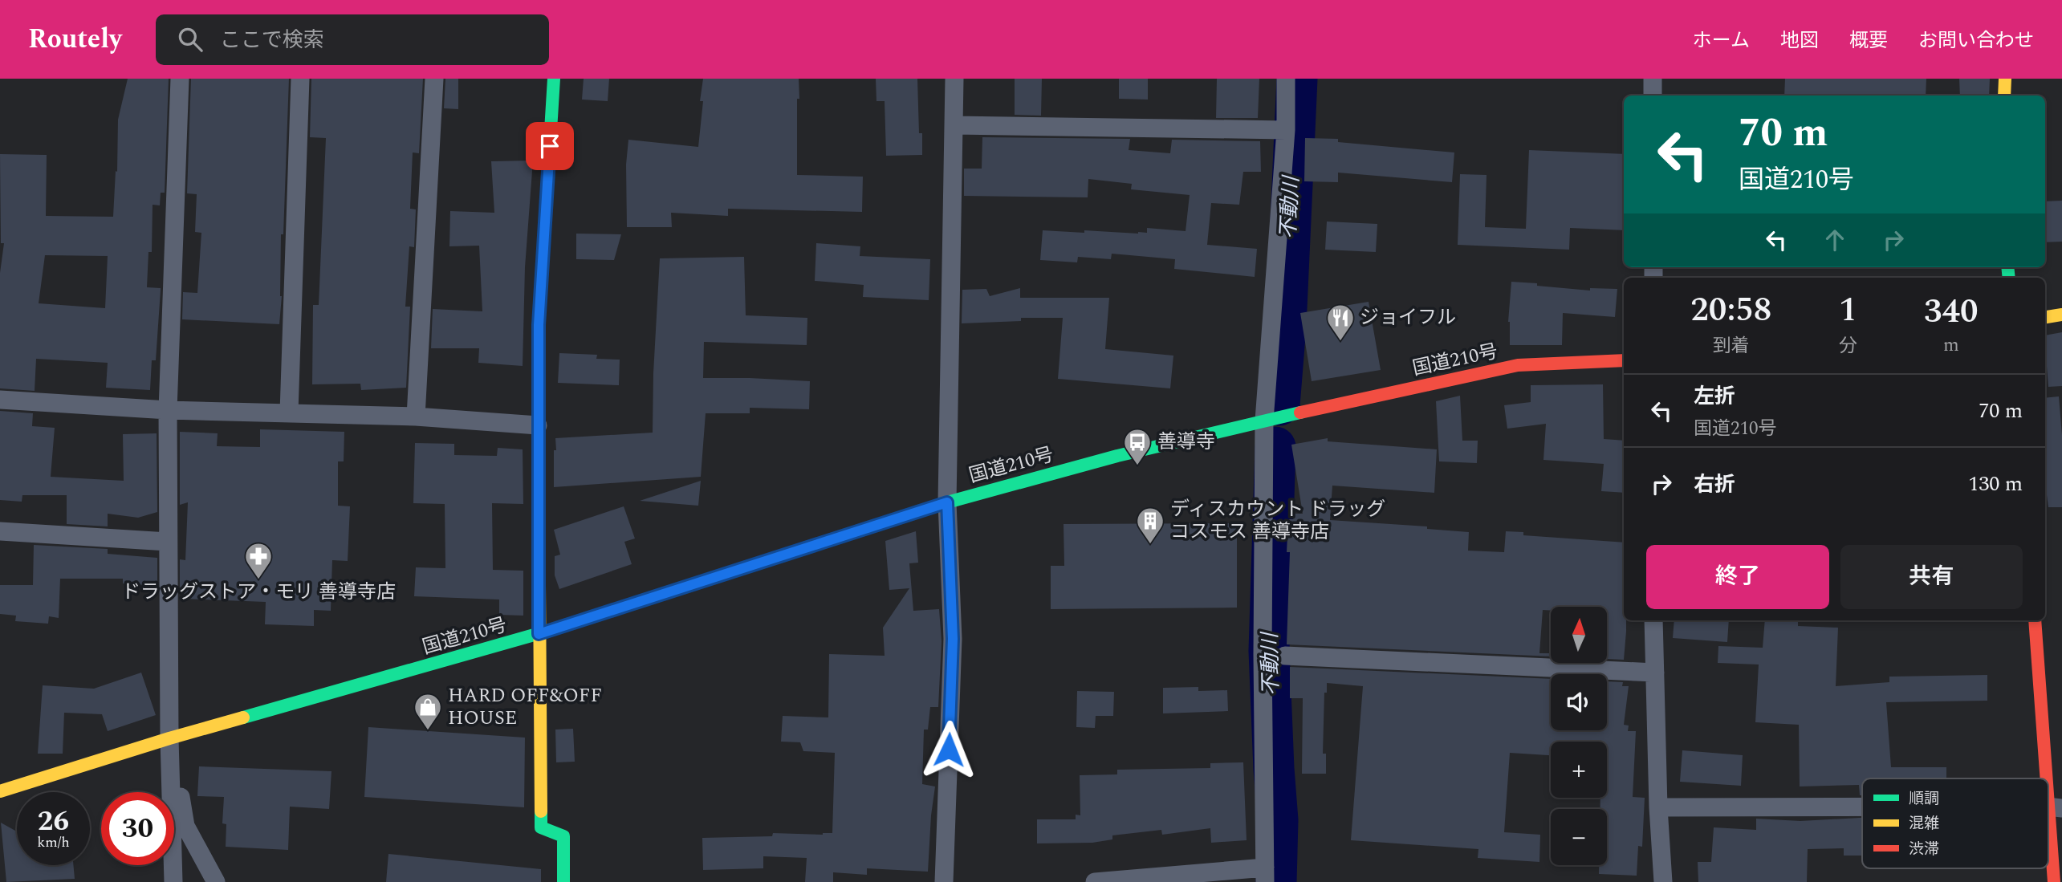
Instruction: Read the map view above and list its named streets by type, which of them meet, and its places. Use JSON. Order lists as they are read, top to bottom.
{
  "streets": {
    "main road": ["国道210号"]
  },
  "water": ["不動川"],
  "places": {
    "restaurant": ["ジョイフル"],
    "bus stop": ["善導寺"],
    "building": ["ディスカウント ドラッグ コスモス 善導寺店"],
    "pharmacy": ["ドラッグストア・モリ 善導寺店"],
    "shop": ["HARD OFF&OFF HOUSE"]
  },
  "legend": ["順調", "混雑", "渋滞"],
  "north": "top",
  "page": {
    "header": "Routely",
    "search": "ここで検索",
    "nav": [
      "ホーム",
      "地図",
      "概要",
      "お問い合わせ"
    ],
    "turn": ["70 m", "国道210号"],
    "eta": [
      "20:58",
      "到着",
      "1",
      "分",
      "340",
      "m"
    ],
    "list": [
      {
        "name": "左折",
        "note": "国道210号",
        "value": "70 m"
      },
      {
        "name": "右折",
        "value": "130 m"
      }
    ],
    "buttons": ["終了", "共有"],
    "map_buttons": ["+", "−"],
    "speed": "26 km/h",
    "limit": "30"
  }
}
